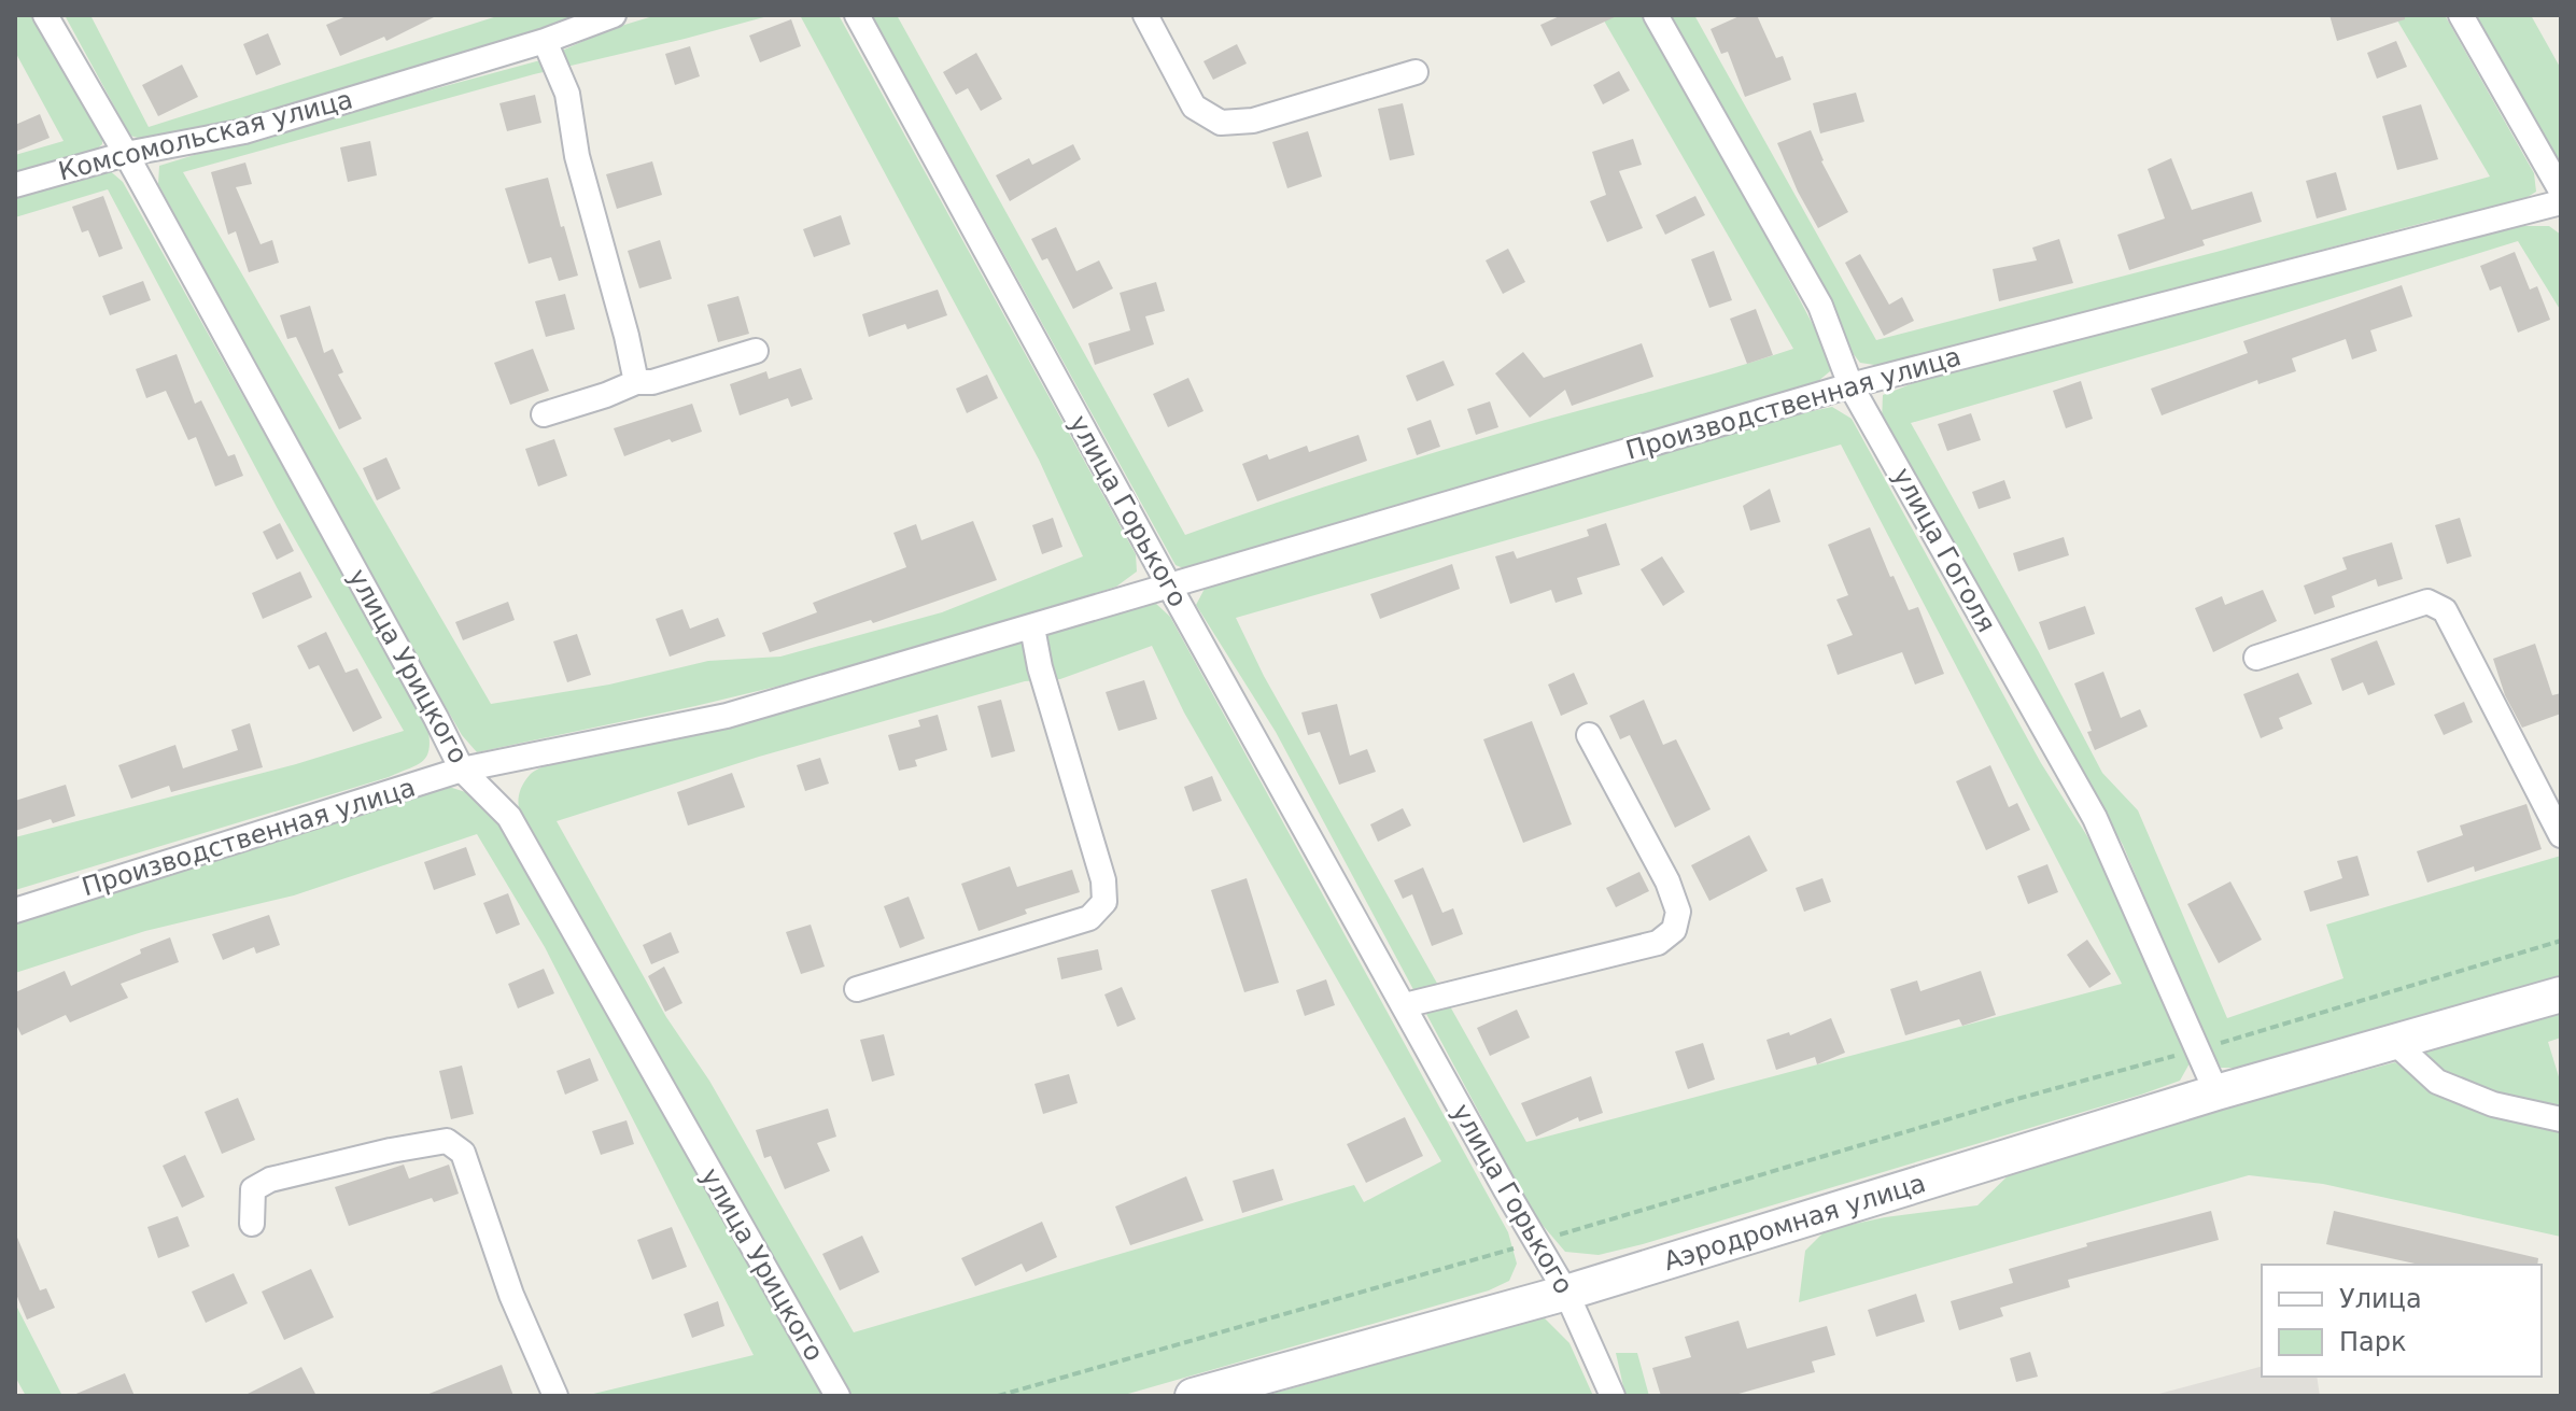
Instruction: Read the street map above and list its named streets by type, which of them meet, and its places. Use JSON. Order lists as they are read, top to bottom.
{
  "streets": {
    "street": [
      "Комсомольская улица",
      "Производственная улица",
      "улица Горького",
      "улица Гоголя",
      "улица Урицкого",
      "Аэродромная улица"
    ]
  },
  "crossings": [
    ["Комсомольская улица", "улица Урицкого"],
    ["Производственная улица", "улица Горького"],
    ["Производственная улица", "улица Гоголя"],
    ["Производственная улица", "улица Урицкого"],
    ["улица Горького", "Аэродромная улица"],
    ["улица Гоголя", "Аэродромная улица"]
  ],
  "legend": ["Улица", "Парк"]
}
